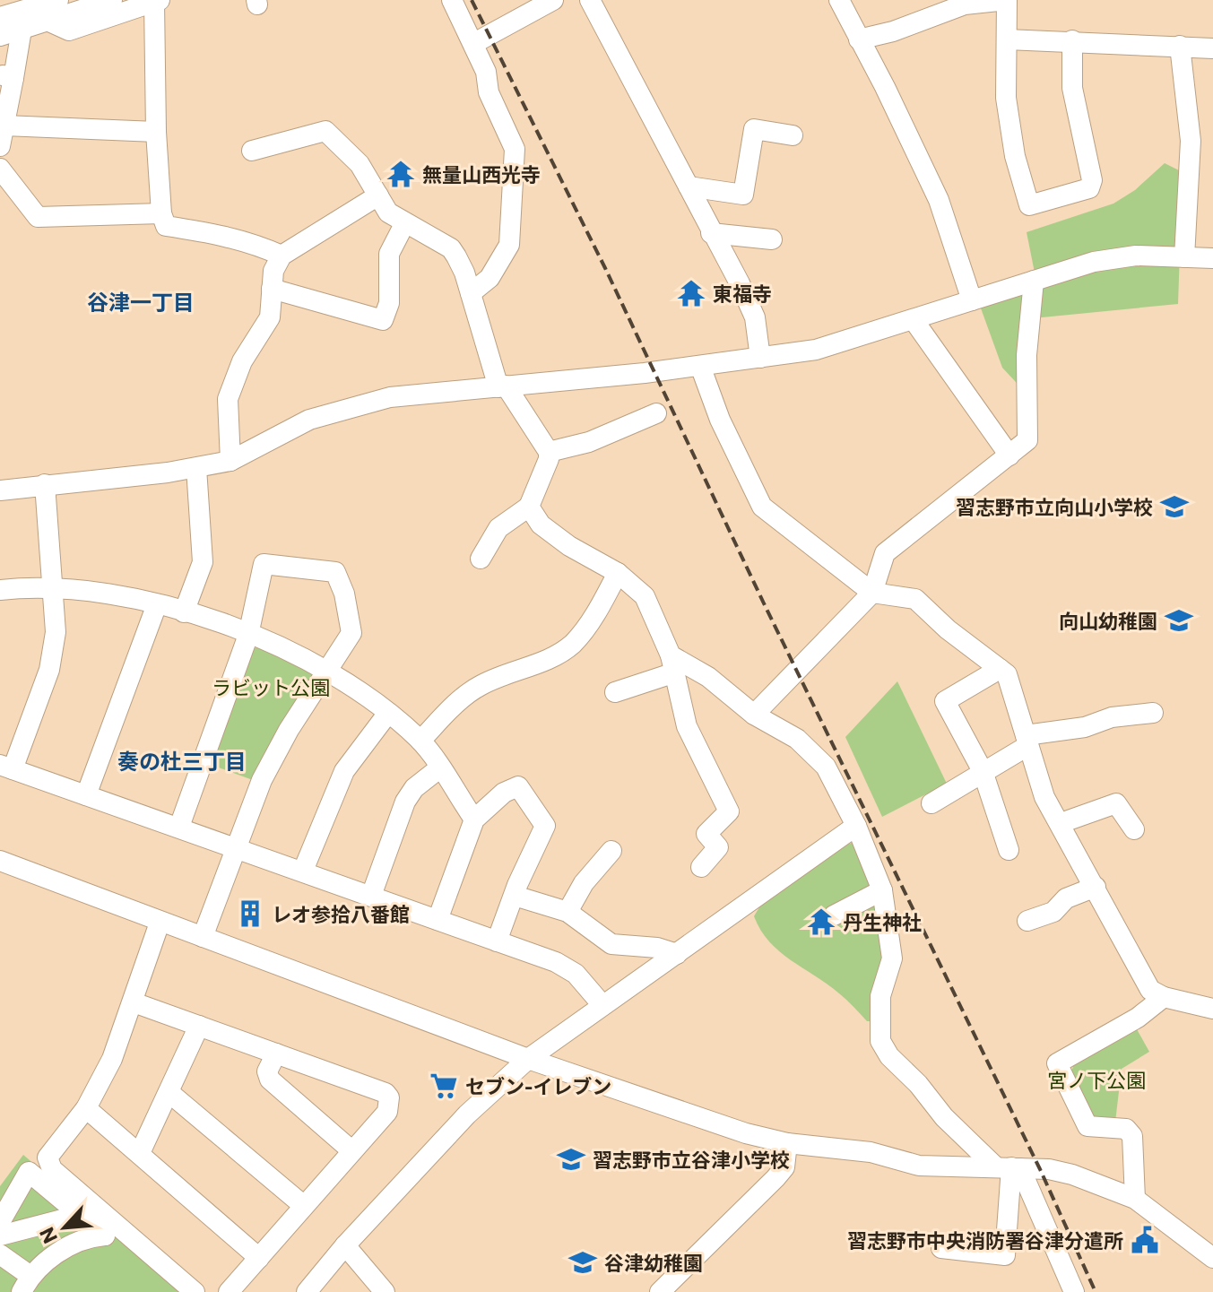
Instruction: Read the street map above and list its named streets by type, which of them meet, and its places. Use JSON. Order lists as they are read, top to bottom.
{
  "districts": ["谷津一丁目", "奏の杜三丁目"],
  "parks": ["ラビット公園", "宮ノ下公園"],
  "places": {
    "temple": ["無量山西光寺", "東福寺", "丹生神社"],
    "school or university": [
      "習志野市立向山小学校",
      "向山幼稚園",
      "習志野市立谷津小学校",
      "谷津幼稚園"
    ],
    "building": ["レオ参拾八番館"],
    "supermarket": ["セブン-イレブン"],
    "public building": ["習志野市中央消防署谷津分遣所"]
  },
  "north": "bottom left"
}
